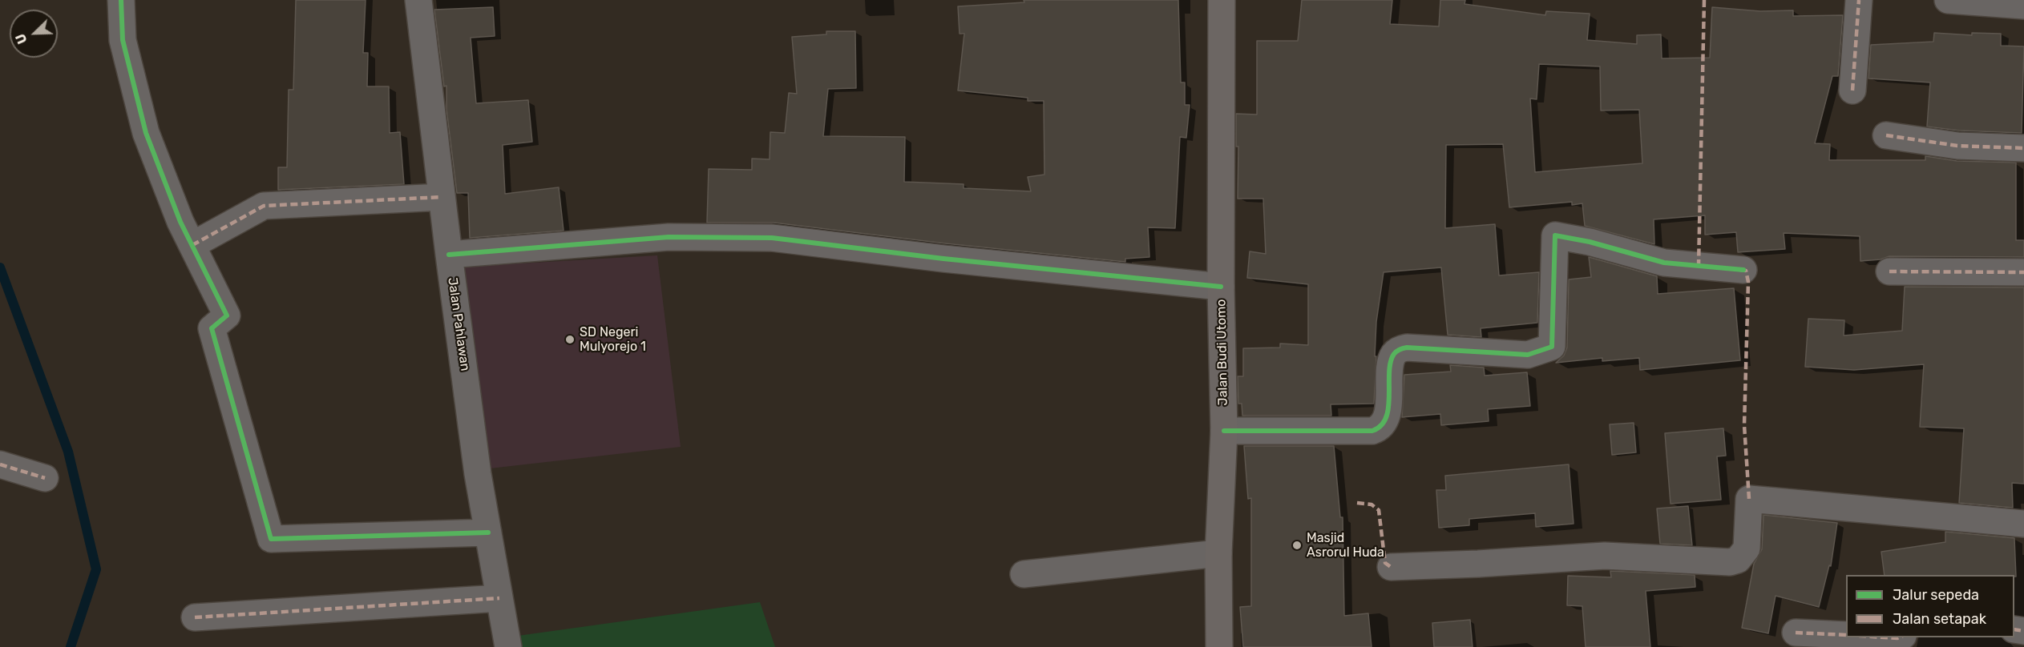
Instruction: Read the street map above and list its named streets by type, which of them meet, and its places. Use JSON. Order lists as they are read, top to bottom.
{
  "streets": {
    "street": ["Jalan Pahlawan", "Jalan Budi Utomo"]
  },
  "places": ["SD Negeri Mulyorejo 1", "Masjid Asrorul Huda"],
  "legend": ["Jalur sepeda", "Jalan setapak"],
  "north": "bottom left"
}
